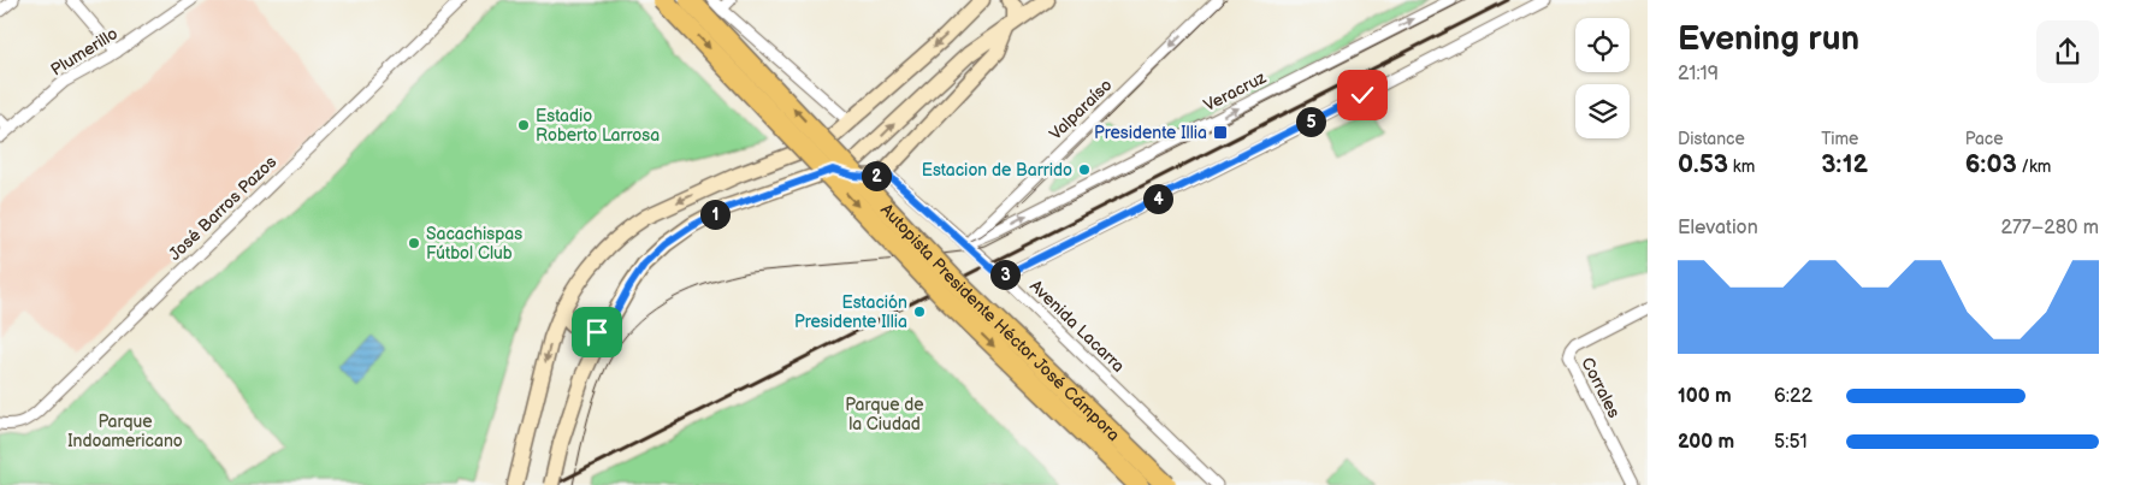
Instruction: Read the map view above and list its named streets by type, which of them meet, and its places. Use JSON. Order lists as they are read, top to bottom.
{
  "streets": {
    "highway": ["Autopista Presidente Héctor José Cámpora"],
    "street": [
      "Plumerillo",
      "Veracruz",
      "Valparaíso",
      "José Barros Pazos",
      "Avenida Lacarra",
      "Corrales"
    ]
  },
  "crossings": [
    ["Veracruz", "Valparaíso"],
    ["Veracruz", "Avenida Lacarra"],
    ["Valparaíso", "Avenida Lacarra"]
  ],
  "parks": ["Parque de la Ciudad", "Parque Indoamericano"],
  "places": {
    "other": [
      "Estadio Roberto Larrosa",
      "Estacion de Barrido",
      "Sacachispas Fútbol Club",
      "Estación Presidente Illia"
    ],
    "transit": ["Presidente Illia"]
  },
  "page": {
    "heading": ["Evening run", "21:19"],
    "stats": [
      ["Distance", "0.53 km"],
      ["Time", "3:12"],
      ["Pace", "6:03 /km"]
    ],
    "pins": [
      "5",
      "2",
      "4",
      "1",
      "3"
    ],
    "chart": ["Elevation", "277–280 m"],
    "list": [
      {
        "name": "100 m",
        "note": "6:22"
      },
      {
        "name": "200 m",
        "note": "5:51"
      }
    ]
  }
}
